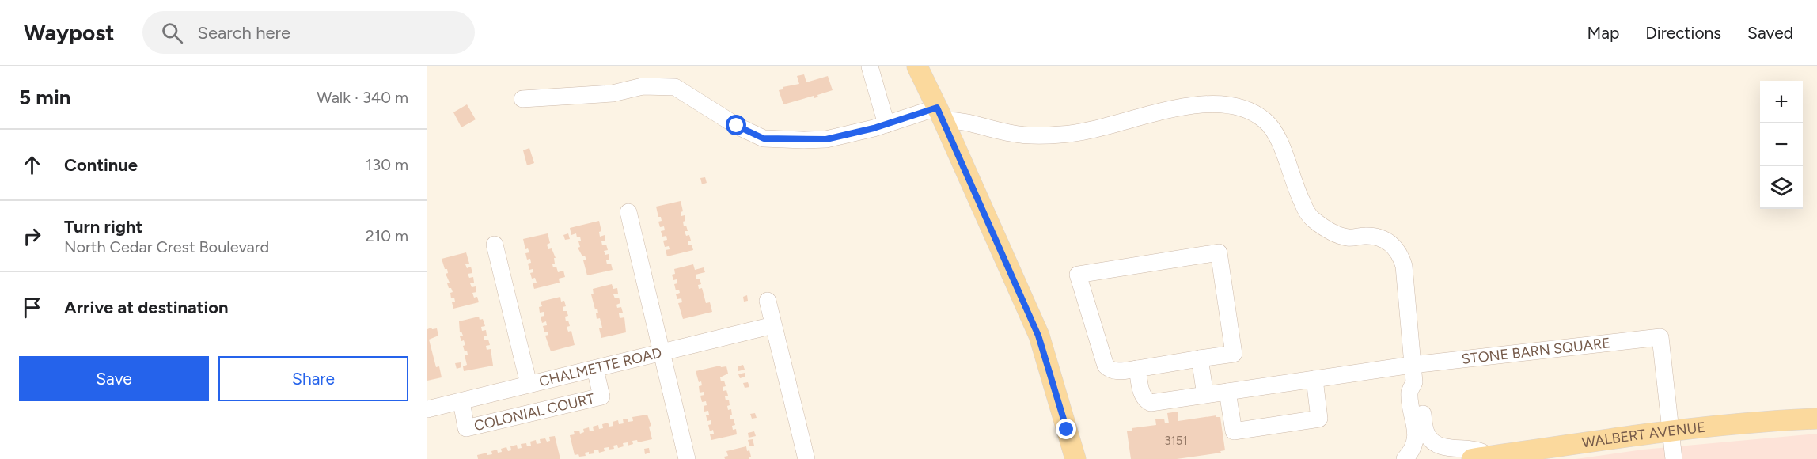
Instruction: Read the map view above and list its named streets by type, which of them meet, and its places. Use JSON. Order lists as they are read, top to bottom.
{
  "streets": {
    "main road": ["WALBERT AVENUE"],
    "street": ["STONE BARN SQUARE", "CHALMETTE ROAD", "COLONIAL COURT"]
  },
  "crossings": [
    ["STONE BARN SQUARE", "WALBERT AVENUE"],
    ["CHALMETTE ROAD", "COLONIAL COURT"]
  ],
  "house_numbers": ["3151"],
  "page": {
    "header": "Waypost",
    "search": "Search here",
    "nav": ["Map", "Directions", "Saved"],
    "heading": ["5 min", "Walk · 340 m"],
    "map_buttons": ["+", "−"],
    "list": [
      ["Continue", "130 m"],
      ["Turn right", "North Cedar Crest Boulevard", "210 m"],
      "Arrive at destination"
    ],
    "buttons": ["Save", "Share"]
  }
}
